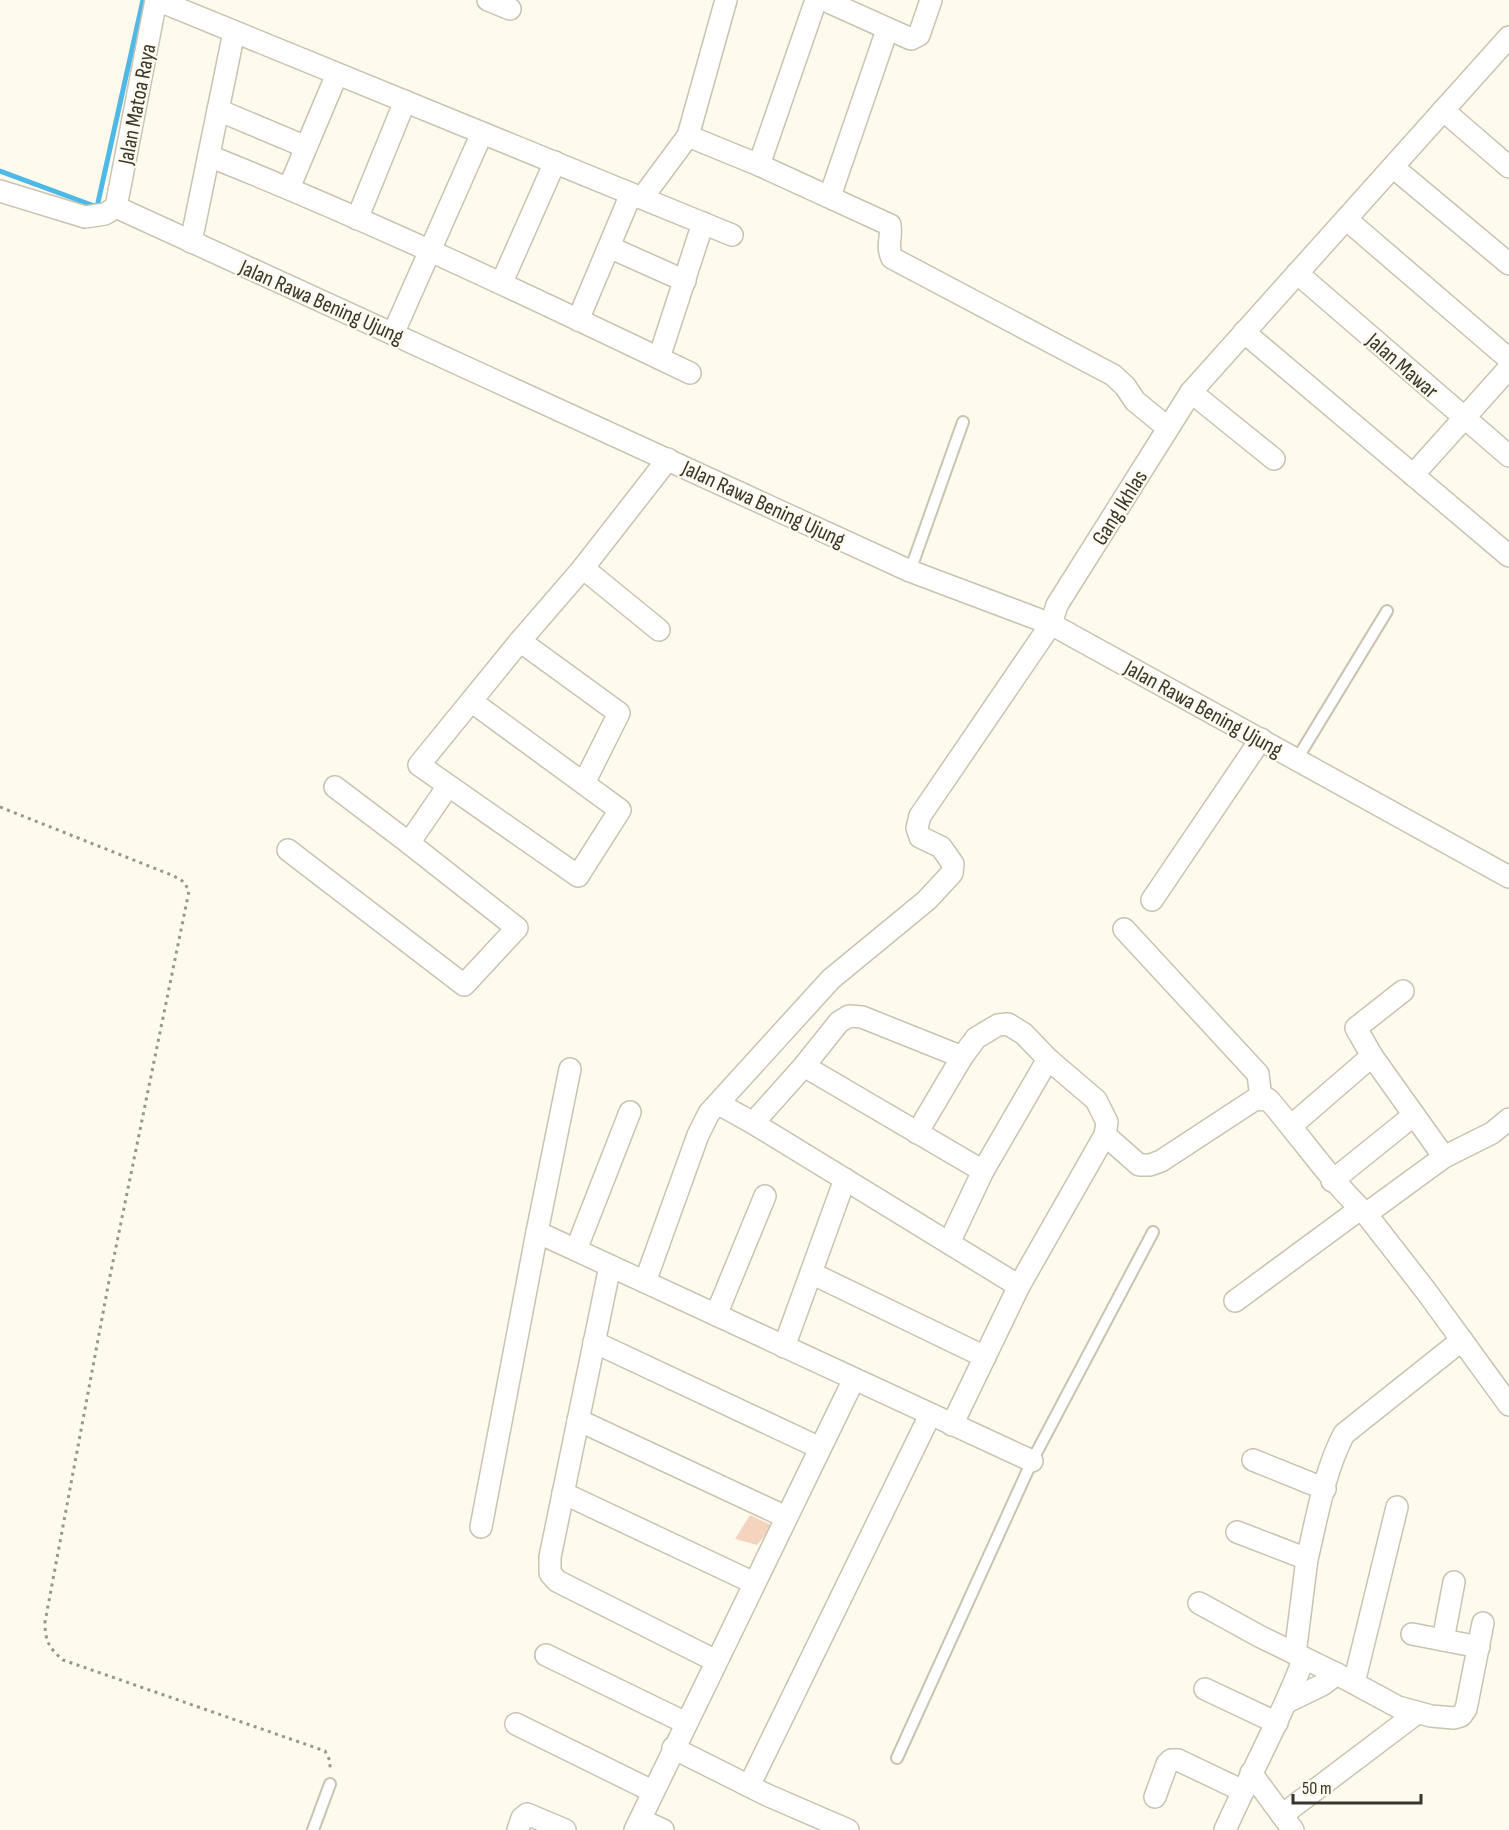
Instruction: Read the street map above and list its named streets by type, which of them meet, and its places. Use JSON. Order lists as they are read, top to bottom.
{
  "streets": {
    "street": [
      "Jalan Matoa Raya",
      "Jalan Rawa Bening Ujung",
      "Jalan Mawar",
      "Gang Ikhlas"
    ]
  },
  "crossings": [
    ["Jalan Matoa Raya", "Jalan Rawa Bening Ujung"],
    ["Jalan Rawa Bening Ujung", "Gang Ikhlas"],
    ["Jalan Mawar", "Gang Ikhlas"]
  ],
  "scale_bar": "50 m"
}
